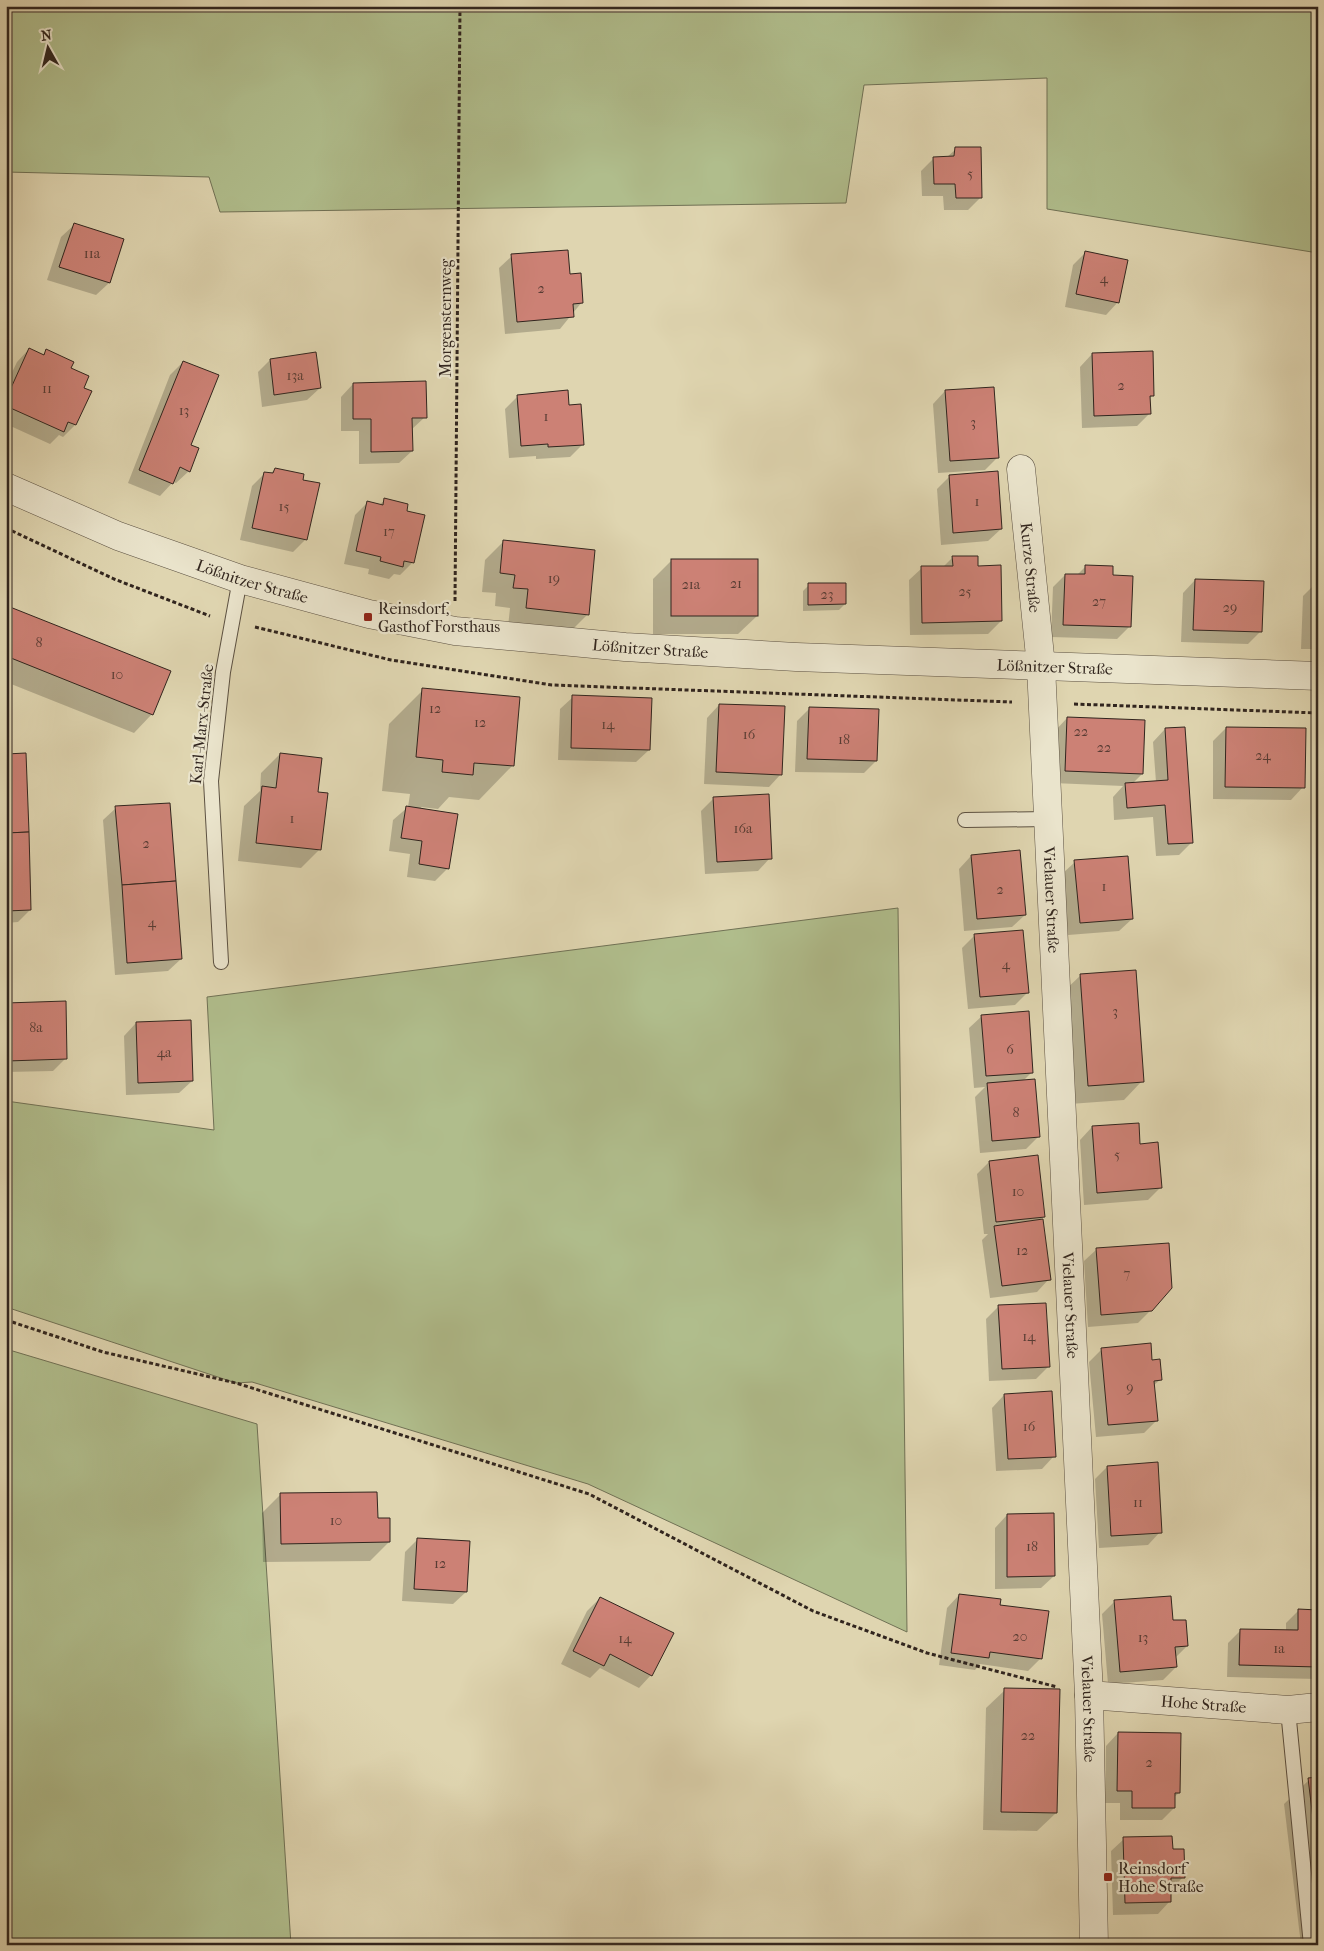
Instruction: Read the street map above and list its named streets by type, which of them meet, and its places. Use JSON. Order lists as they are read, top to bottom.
{
  "streets": {
    "street": [
      "Kurze Straße",
      "Lößnitzer Straße",
      "Vielauer Straße",
      "Hohe Straße"
    ],
    "lane": ["Karl-Marx-Straße"],
    "path": ["Morgensternweg"]
  },
  "crossings": [
    ["Morgensternweg", "Lößnitzer Straße"],
    ["Kurze Straße", "Lößnitzer Straße"],
    ["Kurze Straße", "Vielauer Straße"],
    ["Lößnitzer Straße", "Karl-Marx-Straße"],
    ["Lößnitzer Straße", "Vielauer Straße"],
    ["Vielauer Straße", "Hohe Straße"]
  ],
  "places": {
    "transit": ["Reinsdorf, Gasthof Forsthaus", "Reinsdorf Hohe Straße"]
  },
  "house_numbers": [
    "5",
    "11a",
    "4",
    "2",
    "13a",
    "2",
    "11",
    "13",
    "1",
    "3",
    "1",
    "15",
    "17",
    "19",
    "21",
    "21a",
    "25",
    "23",
    "27",
    "29",
    "8",
    "10",
    "12",
    "12",
    "14",
    "22",
    "16",
    "18",
    "22",
    "24",
    "1",
    "16a",
    "2",
    "1",
    "2",
    "4",
    "4",
    "3",
    "8a",
    "6",
    "4a",
    "8",
    "5",
    "10",
    "12",
    "7",
    "14",
    "9",
    "16",
    "11",
    "10",
    "18",
    "12",
    "20",
    "13",
    "14",
    "1a",
    "22",
    "2"
  ],
  "north": "top"
}
